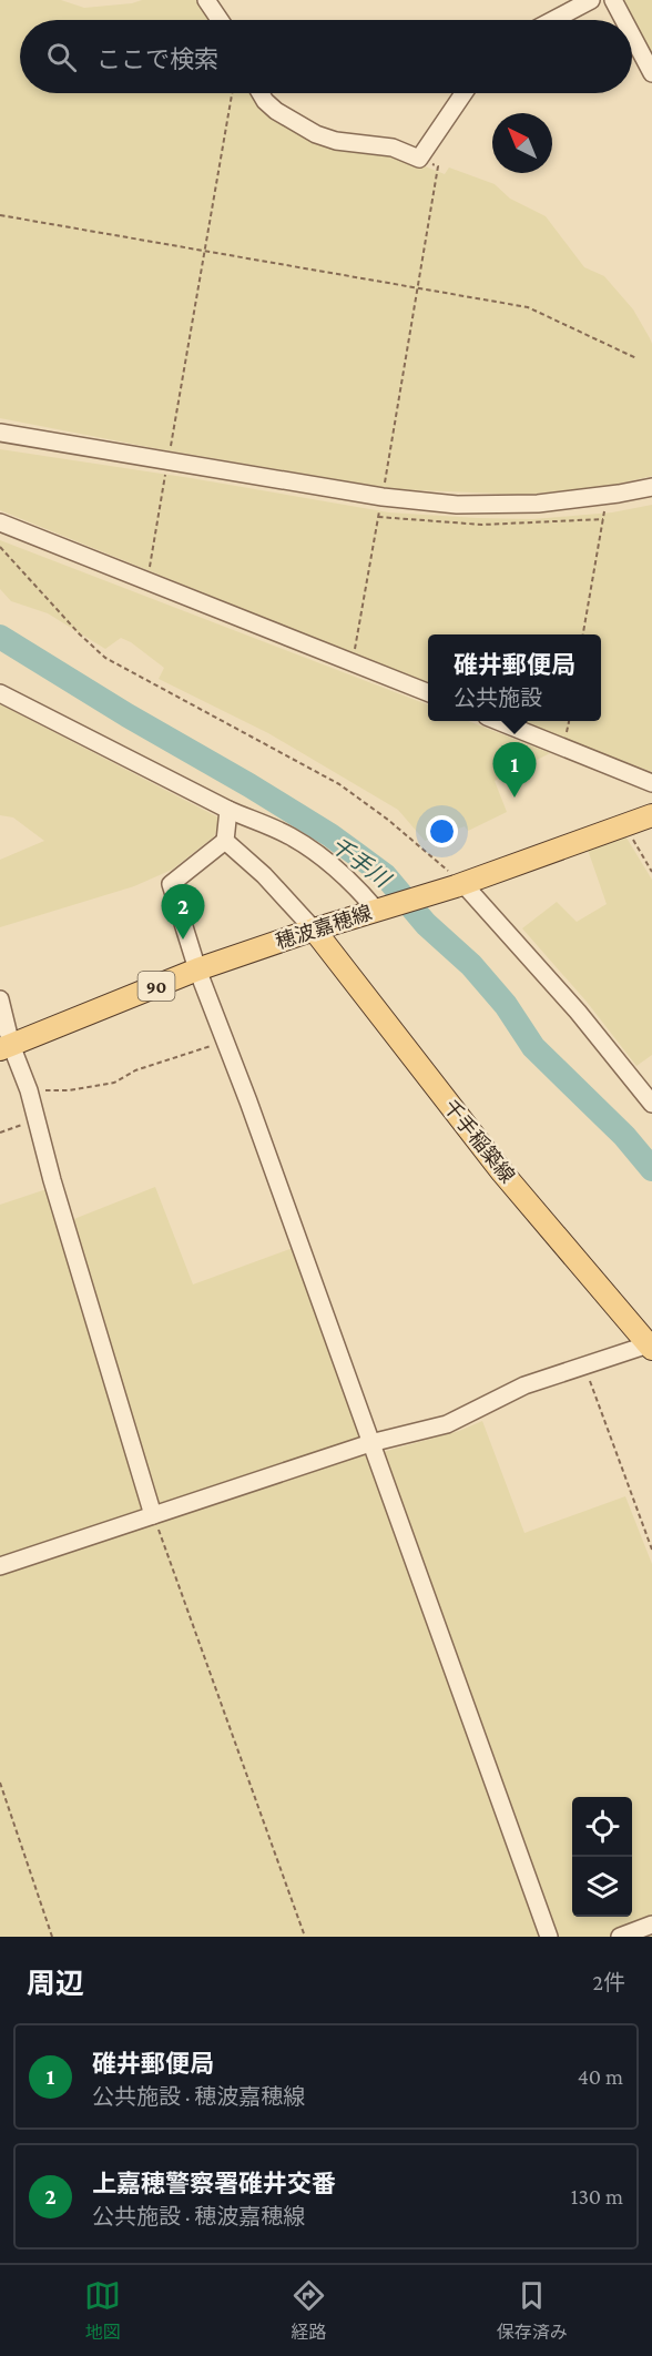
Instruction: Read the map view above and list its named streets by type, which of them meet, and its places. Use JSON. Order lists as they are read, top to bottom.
{
  "streets": {
    "main road": ["穂波嘉穂線", "90", "千手稲築線"]
  },
  "crossings": [
    ["穂波嘉穂線", "千手稲築線"]
  ],
  "water": ["千手川"],
  "north": "top left",
  "page": {
    "search": "ここで検索",
    "popup": ["碓井郵便局", "公共施設"],
    "pins": ["1", "2"],
    "heading": ["周辺", "2件"],
    "list": [
      {
        "mark": "1",
        "name": "碓井郵便局",
        "note": "公共施設 · 穂波嘉穂線",
        "value": "40 m"
      },
      {
        "mark": "2",
        "name": "上嘉穂警察署碓井交番",
        "note": "公共施設 · 穂波嘉穂線",
        "value": "130 m"
      }
    ],
    "nav": ["地図", "経路", "保存済み"]
  }
}
